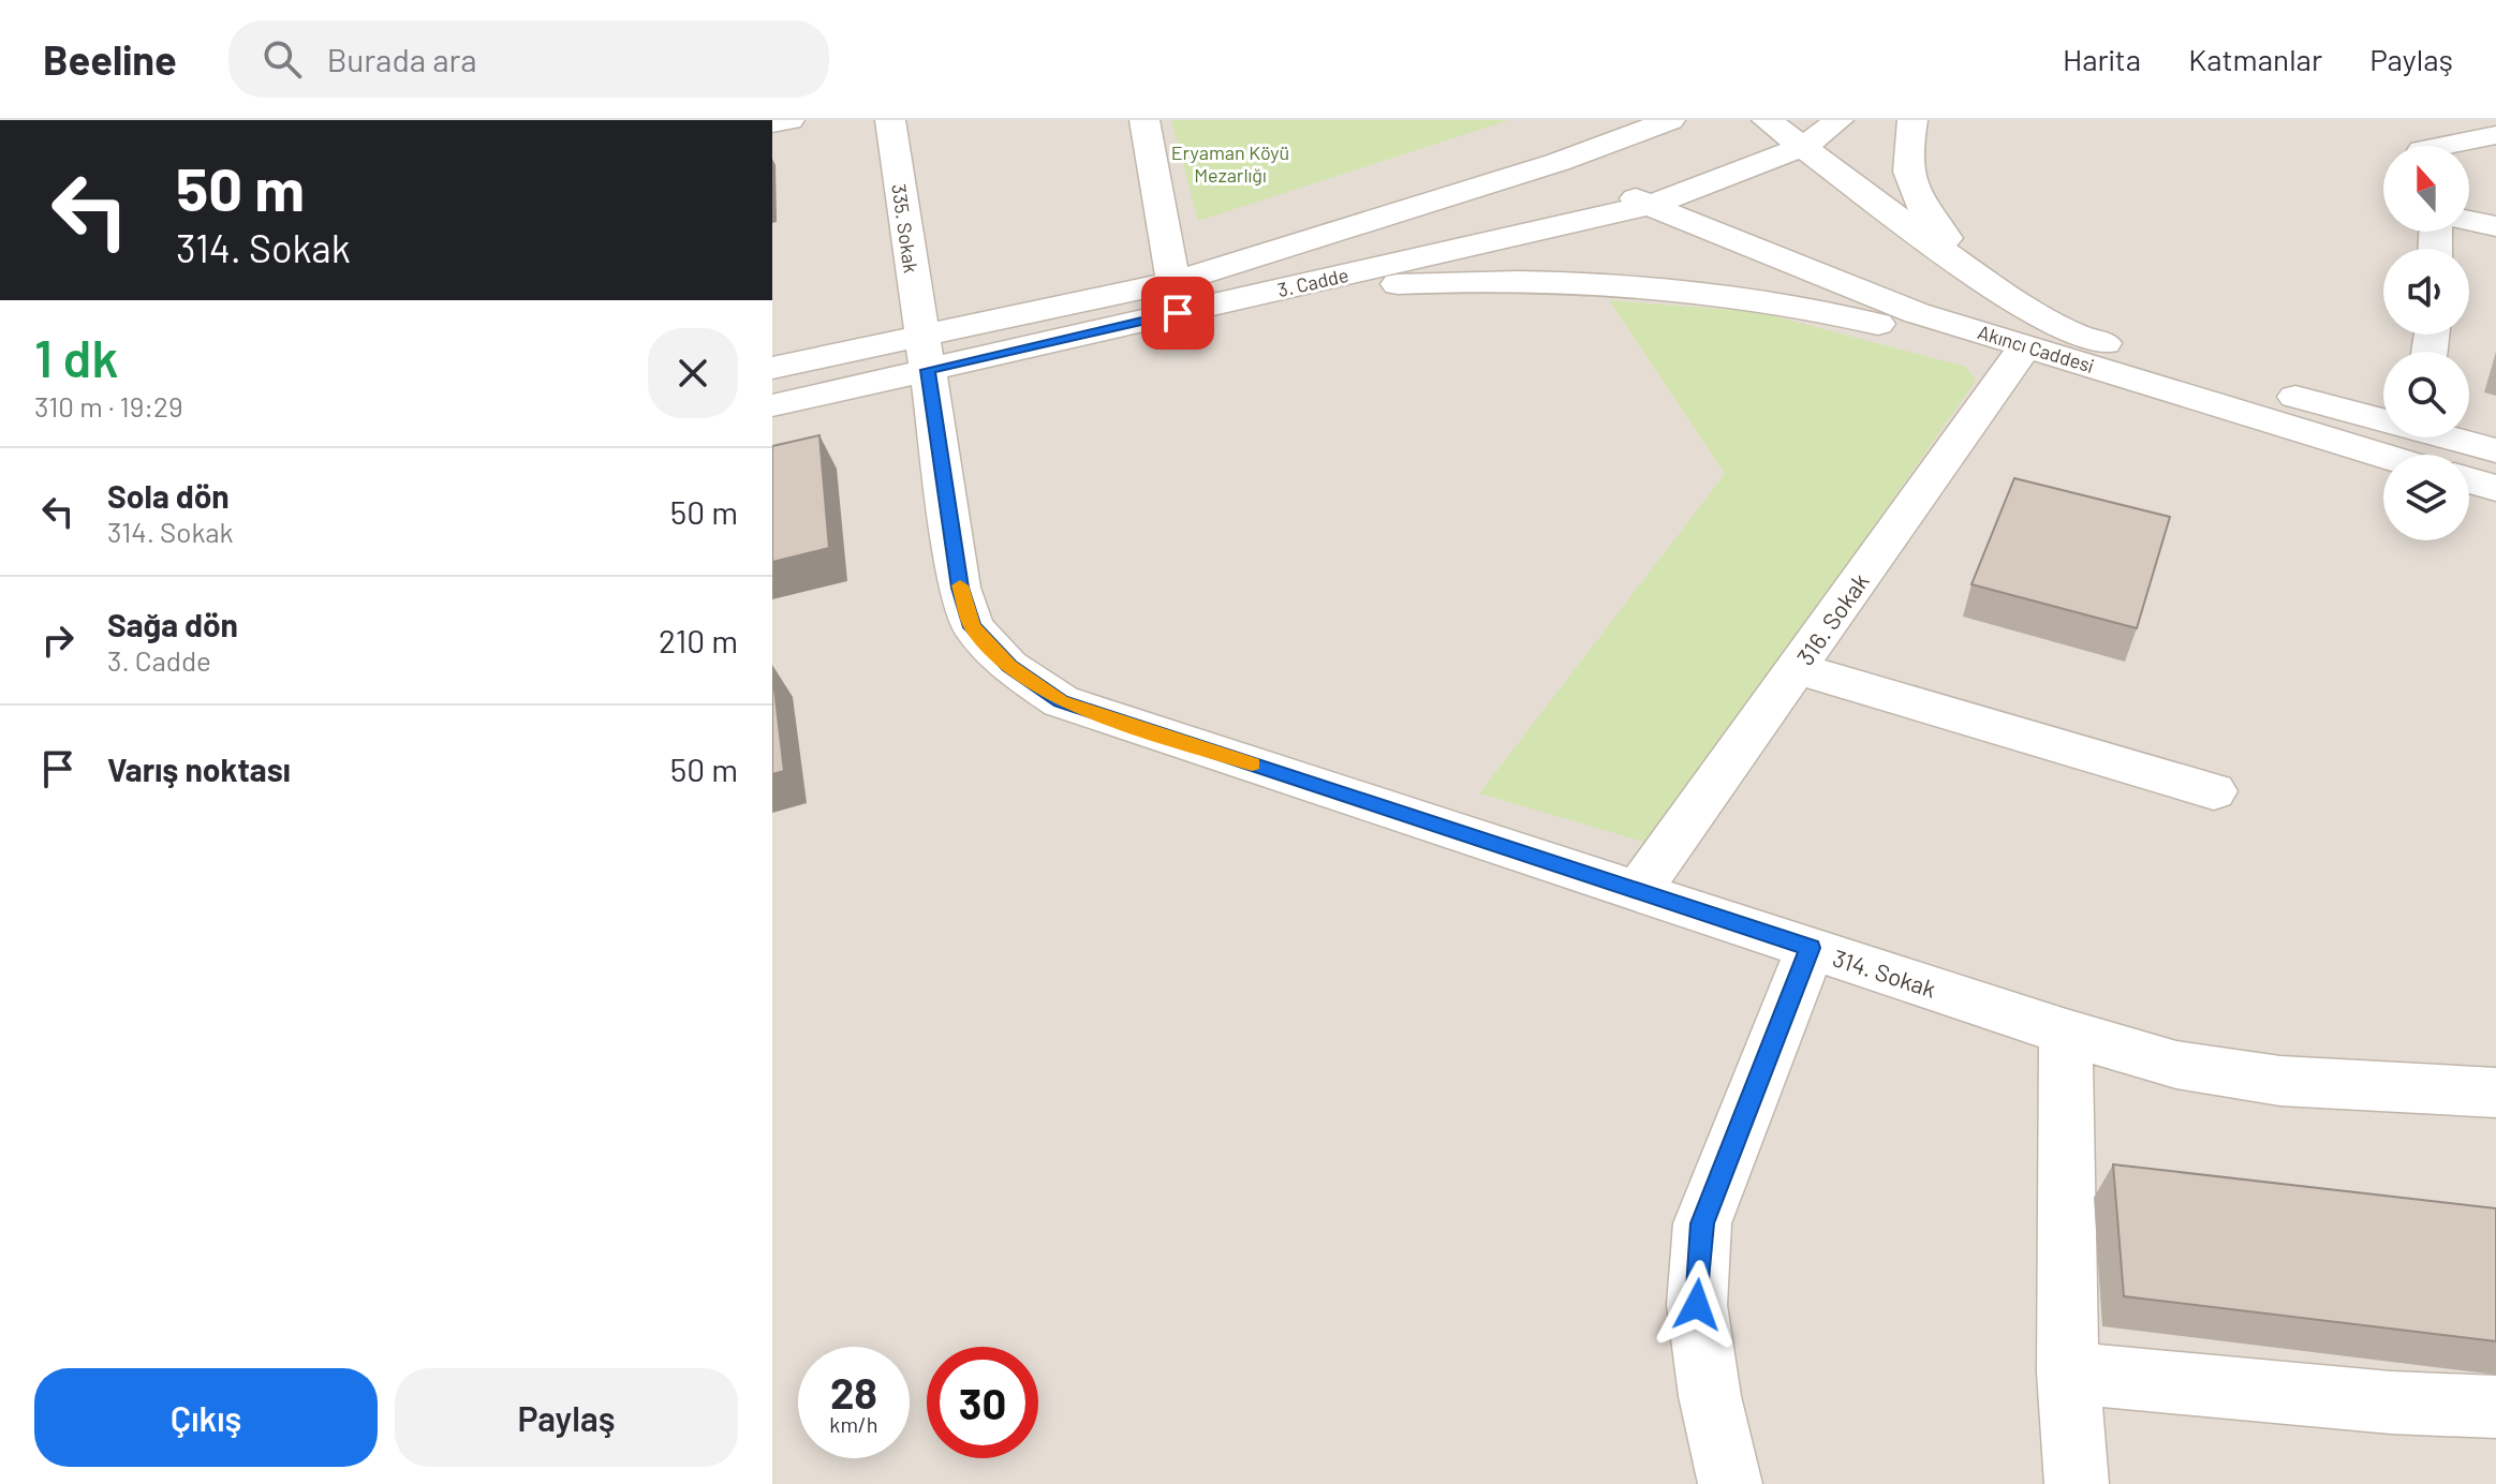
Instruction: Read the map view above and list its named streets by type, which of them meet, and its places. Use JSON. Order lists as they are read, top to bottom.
{
  "streets": {
    "street": [
      "335. Sokak",
      "3. Cadde",
      "Akıncı Caddesi",
      "316. Sokak",
      "314. Sokak"
    ]
  },
  "crossings": [
    ["335. Sokak", "3. Cadde"],
    ["335. Sokak", "314. Sokak"],
    ["3. Cadde", "Akıncı Caddesi"],
    ["3. Cadde", "314. Sokak"],
    ["Akıncı Caddesi", "316. Sokak"],
    ["316. Sokak", "314. Sokak"]
  ],
  "parks": ["Eryaman Köyü Mezarlığı"],
  "north": "top",
  "page": {
    "header": "Beeline",
    "search": "Burada ara",
    "nav": ["Harita", "Katmanlar", "Paylaş"],
    "turn": ["50 m", "314. Sokak"],
    "heading": ["1 dk", "310 m · 19:29"],
    "list": [
      {
        "name": "Sola dön",
        "note": "314. Sokak",
        "value": "50 m"
      },
      {
        "name": "Sağa dön",
        "note": "3. Cadde",
        "value": "210 m"
      },
      {
        "name": "Varış noktası",
        "value": "50 m"
      }
    ],
    "speed": "28 km/h",
    "limit": "30",
    "buttons": ["Çıkış", "Paylaş"]
  }
}
